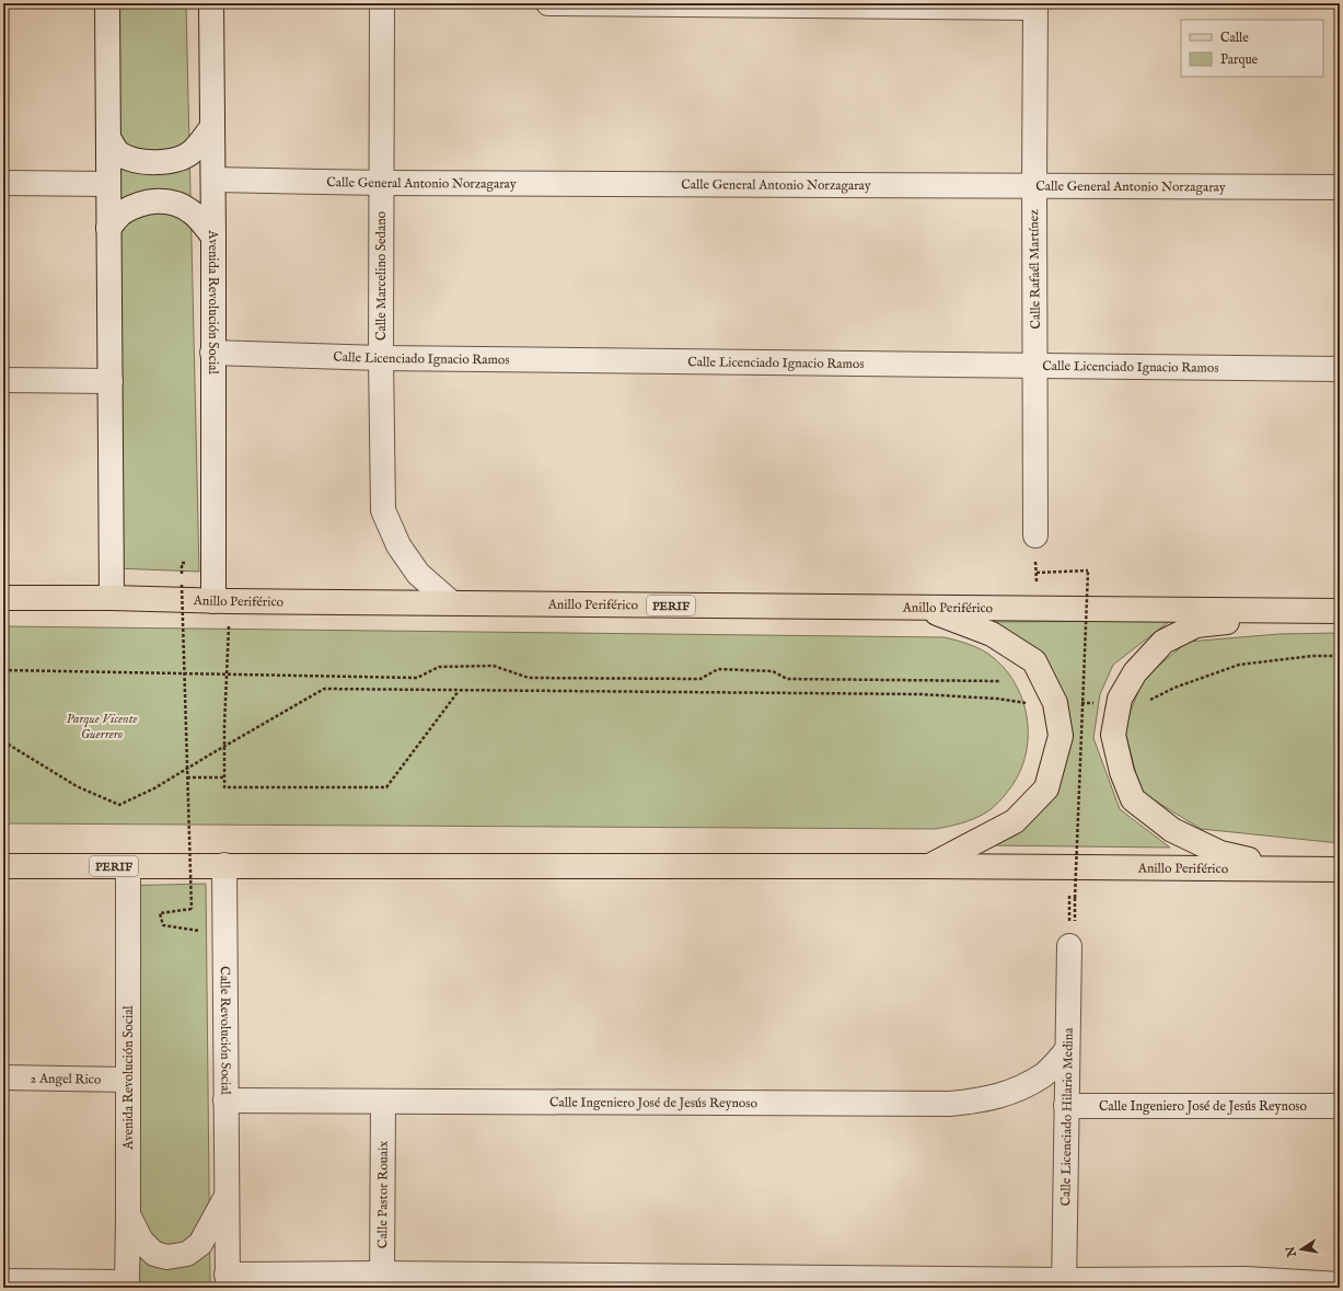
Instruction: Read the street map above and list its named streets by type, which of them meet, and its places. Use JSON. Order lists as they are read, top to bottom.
{
  "streets": {
    "main road": ["Anillo Periférico", "PERIF"],
    "street": [
      "Calle General Antonio Norzagaray",
      "Calle Rafaél Martínez",
      "Calle Marcelino Sedano",
      "Avenida Revolución Social",
      "Calle Licenciado Ignacio Ramos",
      "Calle Revolución Social",
      "2 Angel Rico",
      "Calle Ingeniero José de Jesús Reynoso",
      "Calle Licenciado Hilario Medina",
      "Calle Pastor Rouaix"
    ]
  },
  "crossings": [
    ["Calle General Antonio Norzagaray", "Calle Rafaél Martínez"],
    ["Calle General Antonio Norzagaray", "Calle Marcelino Sedano"],
    ["Calle General Antonio Norzagaray", "Avenida Revolución Social"],
    ["Calle Rafaél Martínez", "Calle Licenciado Ignacio Ramos"],
    ["Calle Marcelino Sedano", "Calle Licenciado Ignacio Ramos"],
    ["Calle Marcelino Sedano", "Anillo Periférico"],
    ["Avenida Revolución Social", "Calle Licenciado Ignacio Ramos"],
    ["Avenida Revolución Social", "Anillo Periférico"],
    ["Avenida Revolución Social", "Calle Revolución Social"],
    ["Avenida Revolución Social", "2 Angel Rico"],
    ["Anillo Periférico", "Calle Revolución Social"],
    ["Calle Revolución Social", "Calle Ingeniero José de Jesús Reynoso"],
    ["Calle Ingeniero José de Jesús Reynoso", "Calle Licenciado Hilario Medina"],
    ["Calle Ingeniero José de Jesús Reynoso", "Calle Pastor Rouaix"]
  ],
  "parks": ["Parque Vicente Guerrero"],
  "legend": ["Calle", "Parque"],
  "north": "left"
}
